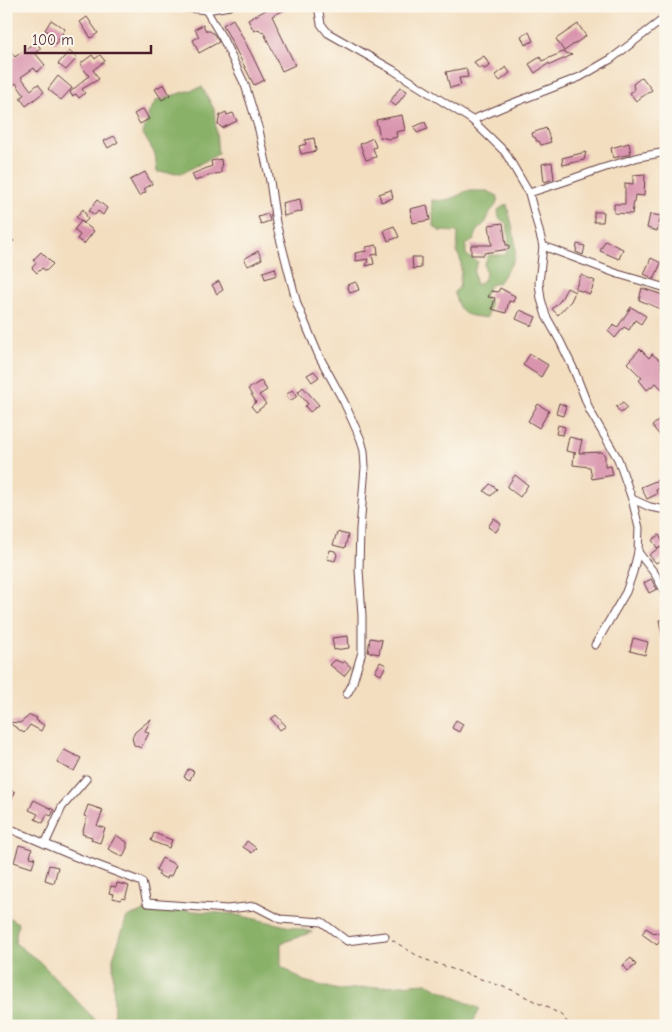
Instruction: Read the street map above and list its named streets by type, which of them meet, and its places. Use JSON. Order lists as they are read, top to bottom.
{
  "scale_bar": "100 m"
}
